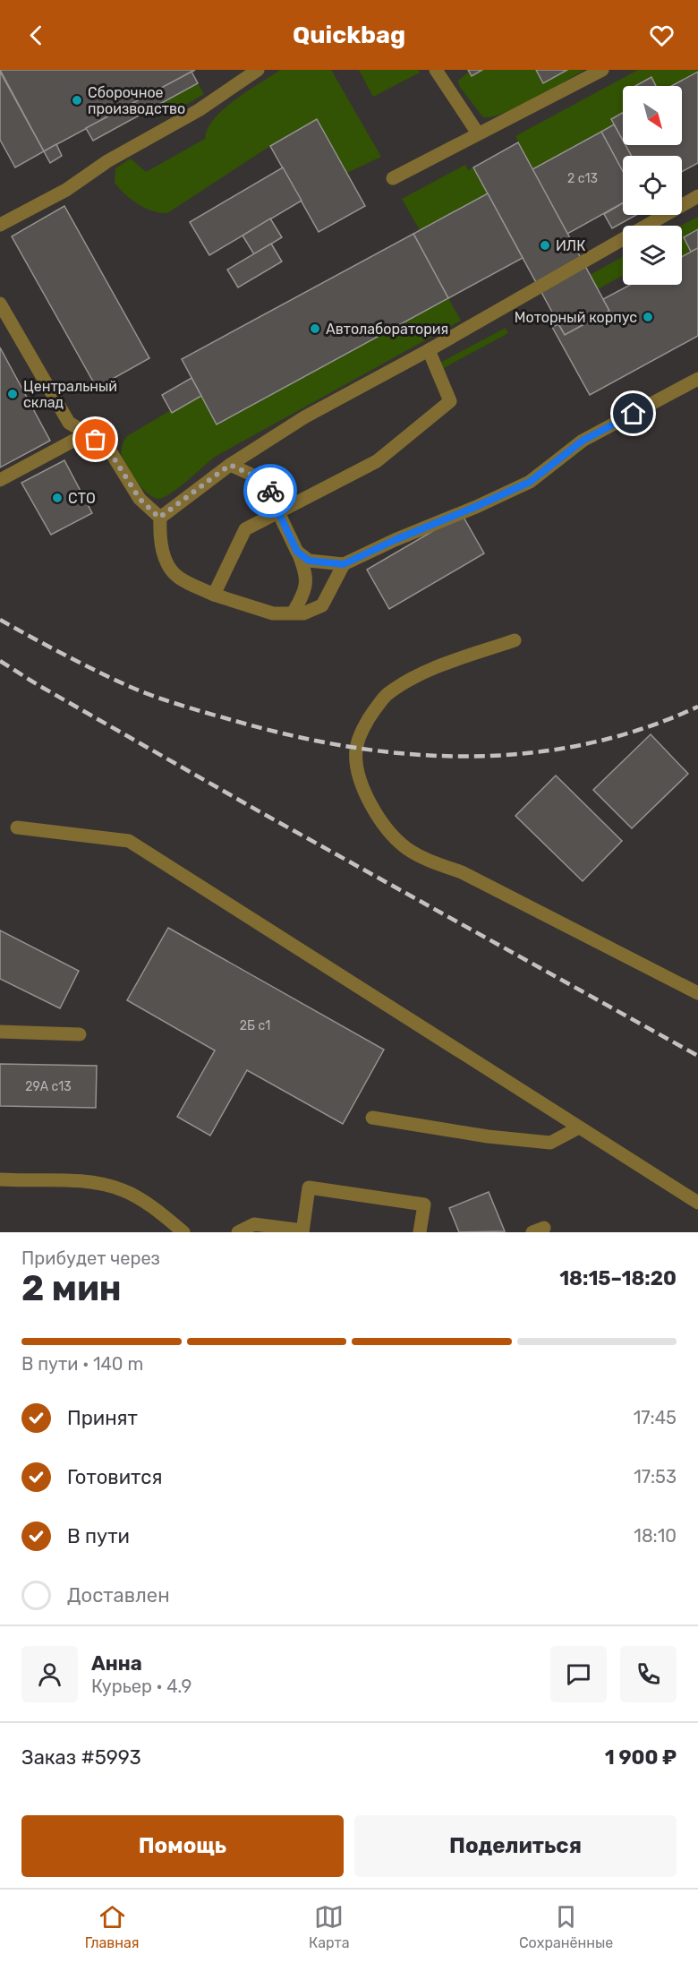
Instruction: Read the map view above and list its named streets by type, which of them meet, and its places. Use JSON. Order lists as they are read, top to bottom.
{
  "places": [
    "Сборочное производство",
    "ИЛК",
    "Моторный корпус",
    "Автолаборатория",
    "Центральный склад",
    "СТО"
  ],
  "house_numbers": ["2 с13", "2Б с1", "29А с13"],
  "north": "bottom right",
  "page": {
    "header": "Quickbag",
    "heading": ["2 мин", "Прибудет через", "18:15–18:20"],
    "panel": [
      "Анна",
      "Курьер · 4.9",
      "Заказ #5993",
      "1 900 ₽"
    ],
    "bar": "В пути · 140 m",
    "list": [
      ["Принят", "17:45"],
      ["Готовится", "17:53"],
      ["В пути", "18:10"],
      "Доставлен"
    ],
    "buttons": ["Помощь", "Поделиться"],
    "tabs": ["Главная", "Карта", "Сохранённые"]
  }
}
